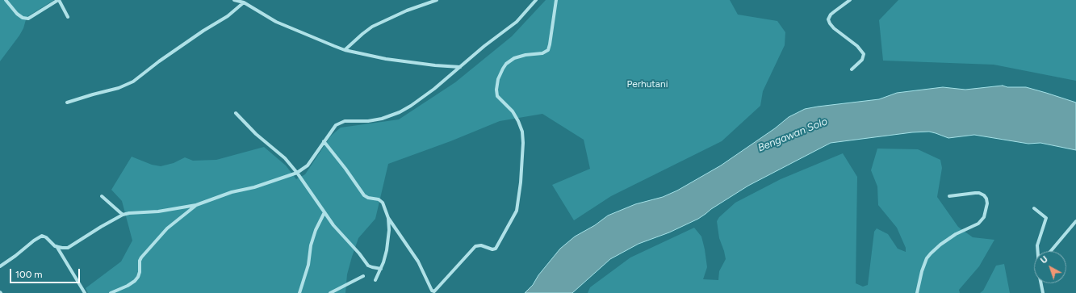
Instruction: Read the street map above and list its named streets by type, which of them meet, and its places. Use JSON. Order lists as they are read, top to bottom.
{
  "water": ["Bengawan Solo"],
  "parks": ["Perhutani"],
  "scale_bar": "100 m",
  "north": "top left"
}
